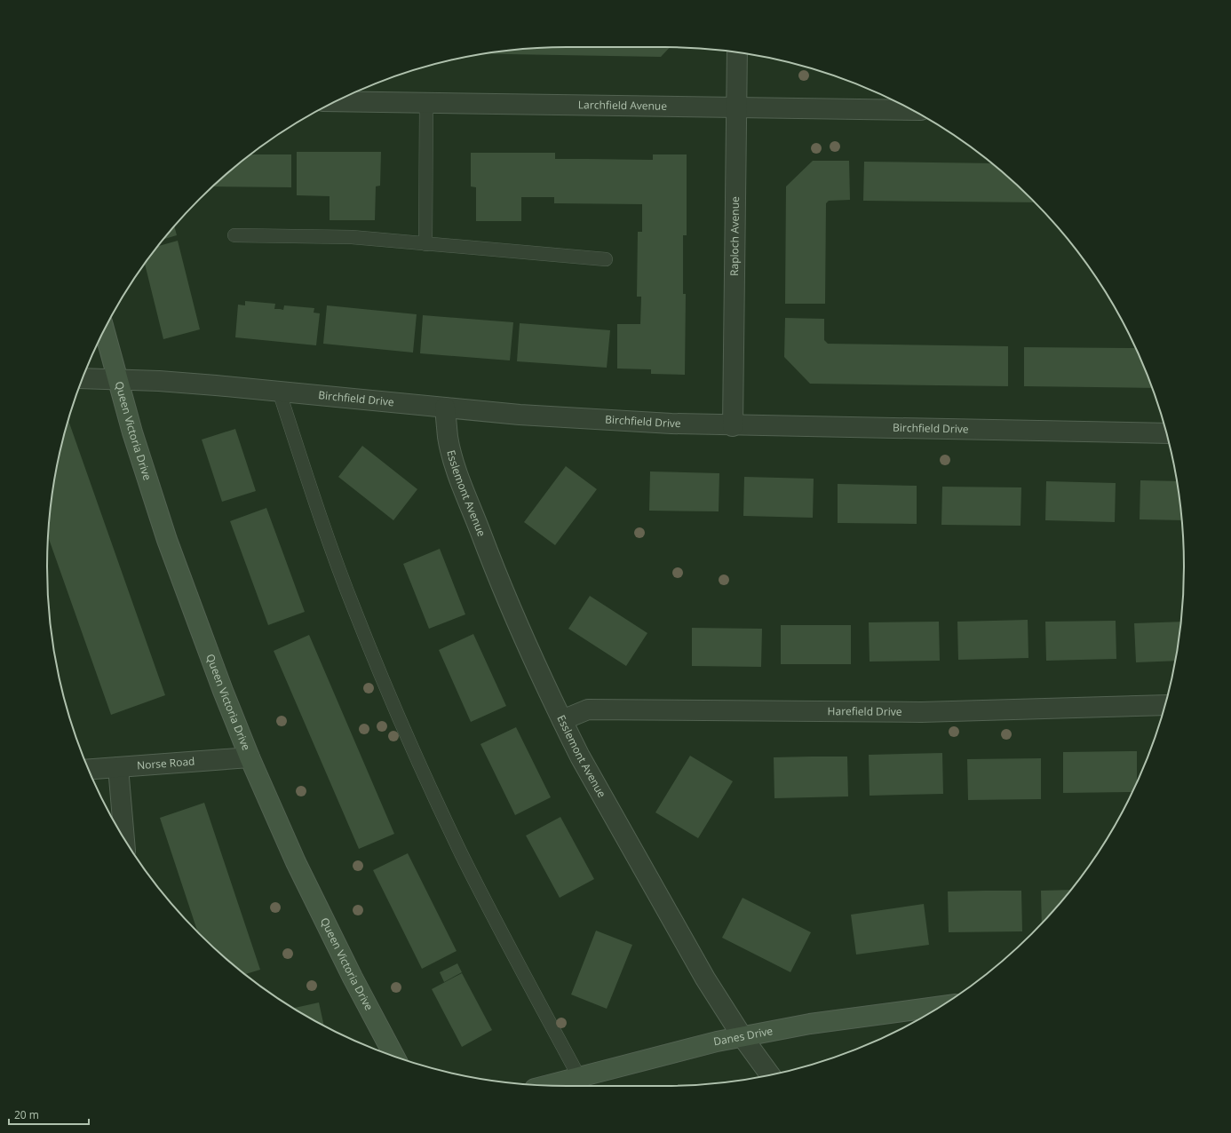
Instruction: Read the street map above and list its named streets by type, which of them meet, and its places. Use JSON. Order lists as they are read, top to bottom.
{
  "streets": {
    "street": [
      "Larchfield Avenue",
      "Raploch Avenue",
      "Birchfield Drive",
      "Queen Victoria Drive",
      "Esslemont Avenue",
      "Harefield Drive",
      "Norse Road",
      "Danes Drive"
    ]
  },
  "crossings": [
    ["Larchfield Avenue", "Raploch Avenue"],
    ["Raploch Avenue", "Birchfield Drive"],
    ["Birchfield Drive", "Queen Victoria Drive"],
    ["Birchfield Drive", "Esslemont Avenue"],
    ["Queen Victoria Drive", "Norse Road"],
    ["Esslemont Avenue", "Harefield Drive"],
    ["Esslemont Avenue", "Danes Drive"]
  ],
  "scale_bar": "20 m"
}
